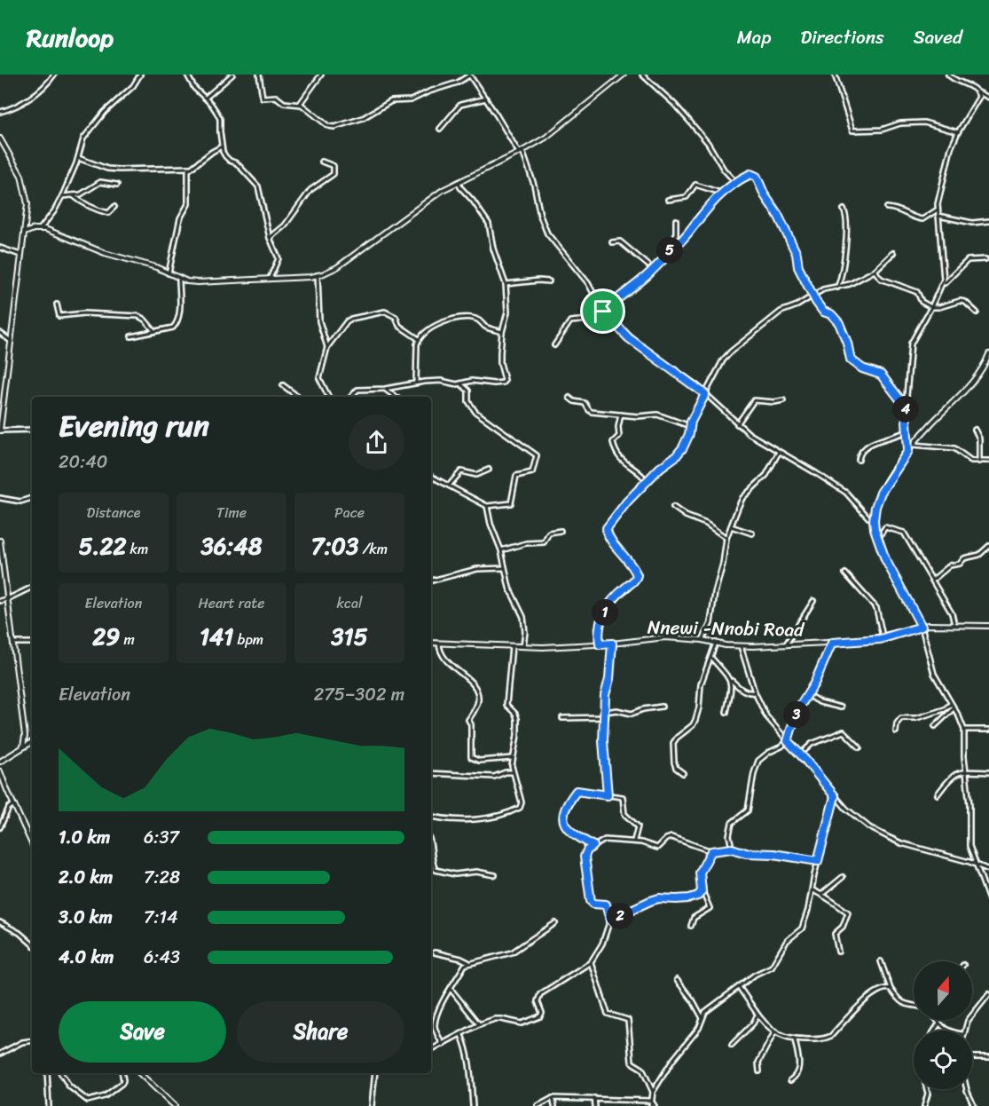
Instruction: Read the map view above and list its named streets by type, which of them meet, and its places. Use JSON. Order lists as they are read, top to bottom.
{
  "streets": {
    "main road": ["Nnewi -Nnobi Road"]
  },
  "north": "top",
  "page": {
    "header": "Runloop",
    "nav": ["Map", "Directions", "Saved"],
    "pins": [
      "5",
      "4",
      "1",
      "3",
      "2"
    ],
    "heading": ["Evening run", "20:40"],
    "stats": [
      ["Distance", "5.22 km"],
      ["Time", "36:48"],
      ["Pace", "7:03 /km"],
      ["Elevation", "29 m"],
      ["Heart rate", "141 bpm"],
      ["kcal", "315"]
    ],
    "chart": ["Elevation", "275–302 m"],
    "list": [
      {
        "name": "1.0 km",
        "note": "6:37"
      },
      {
        "name": "2.0 km",
        "note": "7:28"
      },
      {
        "name": "3.0 km",
        "note": "7:14"
      },
      {
        "name": "4.0 km",
        "note": "6:43"
      }
    ],
    "buttons": ["Save", "Share"]
  }
}
